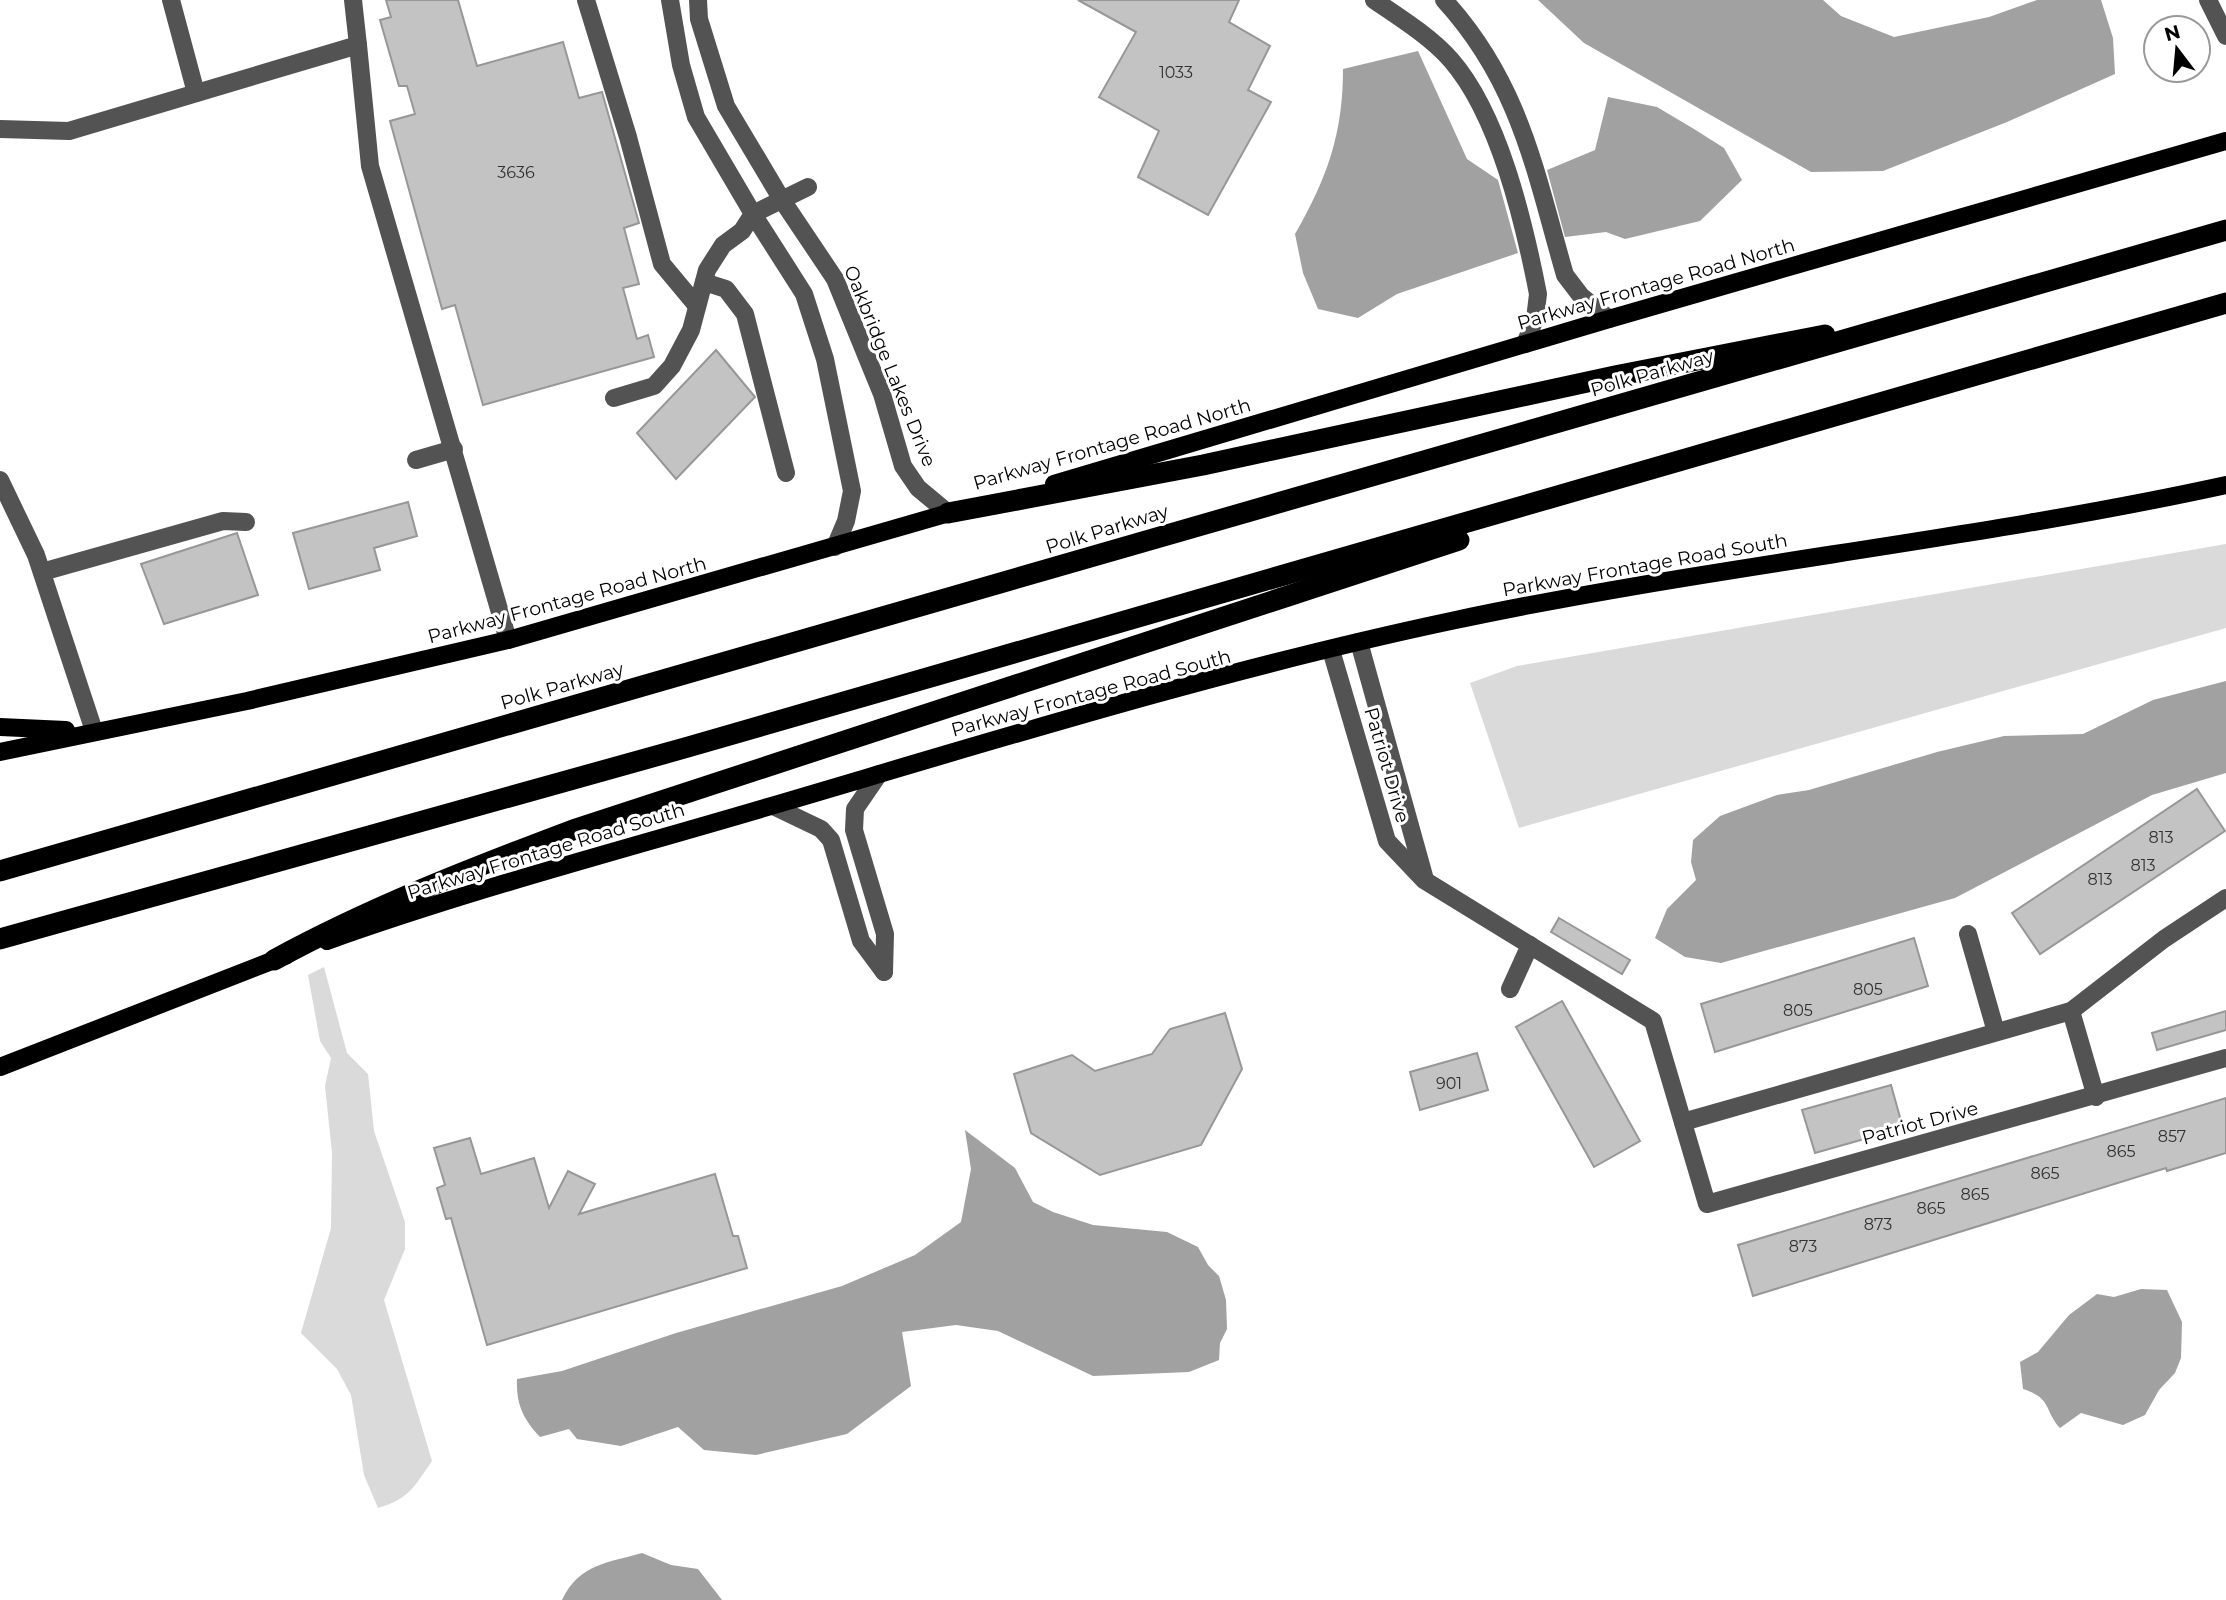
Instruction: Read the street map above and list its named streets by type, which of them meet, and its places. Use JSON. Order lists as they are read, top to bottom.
{
  "streets": {
    "highway": ["Polk Parkway"],
    "main road": ["Parkway Frontage Road North", "Parkway Frontage Road South"],
    "street": ["Oakbridge Lakes Drive", "Patriot Drive"]
  },
  "crossings": [
    ["Parkway Frontage Road North", "Oakbridge Lakes Drive"],
    ["Parkway Frontage Road South", "Patriot Drive"]
  ],
  "house_numbers": [
    "1033",
    "3636",
    "813",
    "813",
    "813",
    "805",
    "805",
    "901",
    "857",
    "865",
    "865",
    "865",
    "865",
    "873",
    "873"
  ],
  "north": "top"
}
